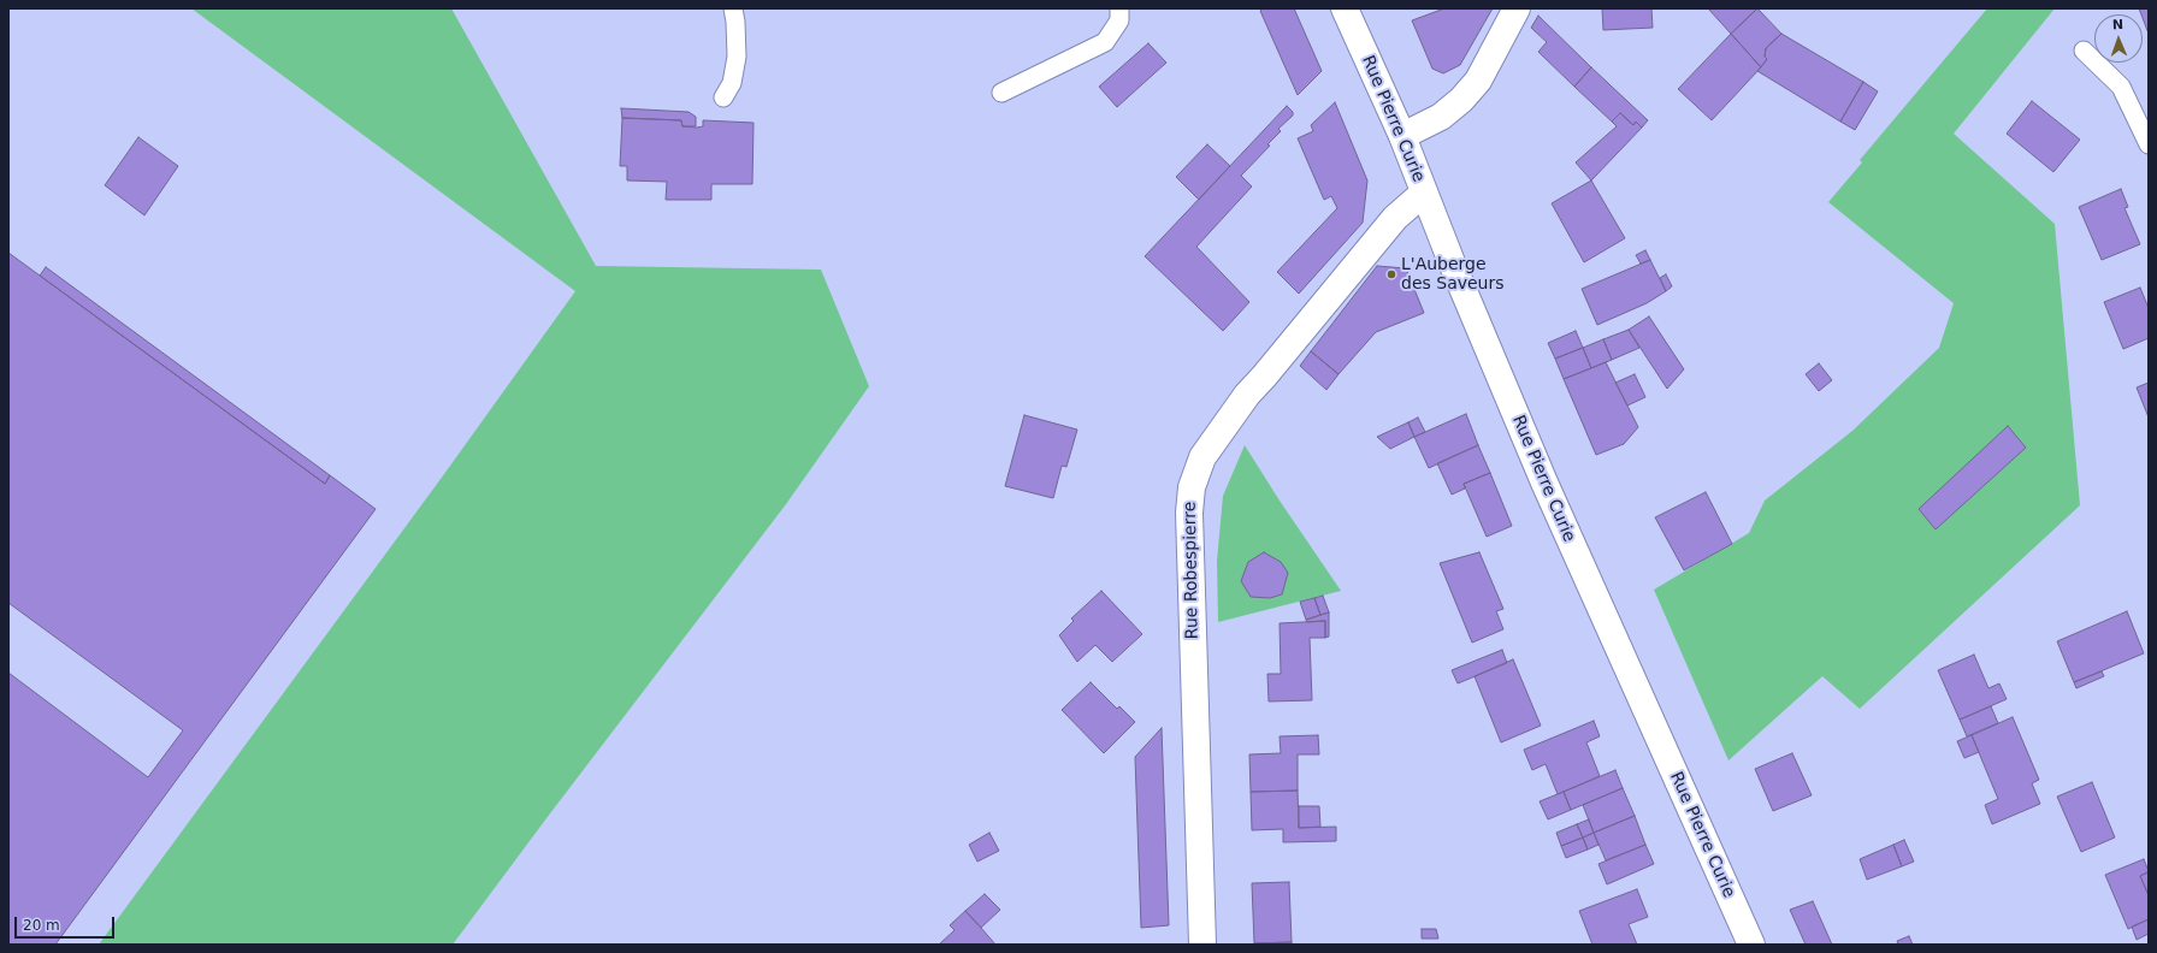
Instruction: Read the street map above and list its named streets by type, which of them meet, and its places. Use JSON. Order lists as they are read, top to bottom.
{
  "streets": {
    "main road": ["Rue Pierre Curie", "Rue Robespierre"]
  },
  "crossings": [
    ["Rue Pierre Curie", "Rue Robespierre"]
  ],
  "places": ["L'Auberge des Saveurs"],
  "scale_bar": "20 m",
  "north": "top"
}
